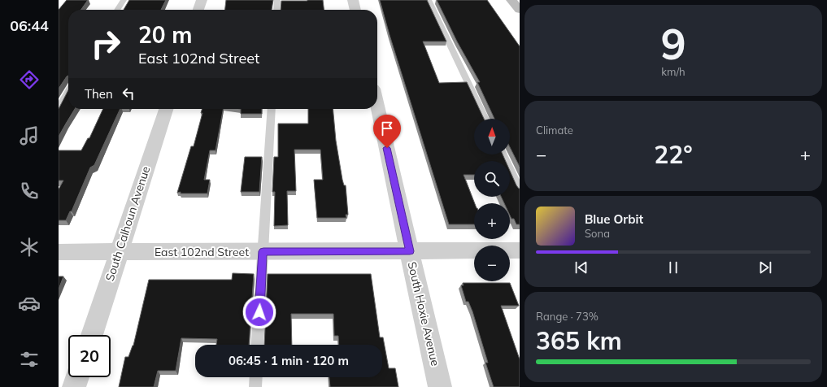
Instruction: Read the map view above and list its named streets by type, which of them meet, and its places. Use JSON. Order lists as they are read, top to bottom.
{
  "streets": {
    "street": ["South Calhoun Avenue", "East 102nd Street", "South Hoxie Avenue"]
  },
  "crossings": [
    ["South Calhoun Avenue", "East 102nd Street"],
    ["East 102nd Street", "South Hoxie Avenue"]
  ],
  "north": "top",
  "page": {
    "tabs": "06:44",
    "tile": [
      ["9", "km/h"],
      "Climate",
      ["Range · 73%", "365 km"]
    ],
    "turn": ["20 m", "East 102nd Street"],
    "then": "Then",
    "map_buttons": ["+", "−"],
    "heat": ["−", "22°", "+"],
    "song": ["Blue Orbit", "Sona"],
    "limit": "20",
    "trip": "06:45 · 1 min · 120 m"
  }
}
